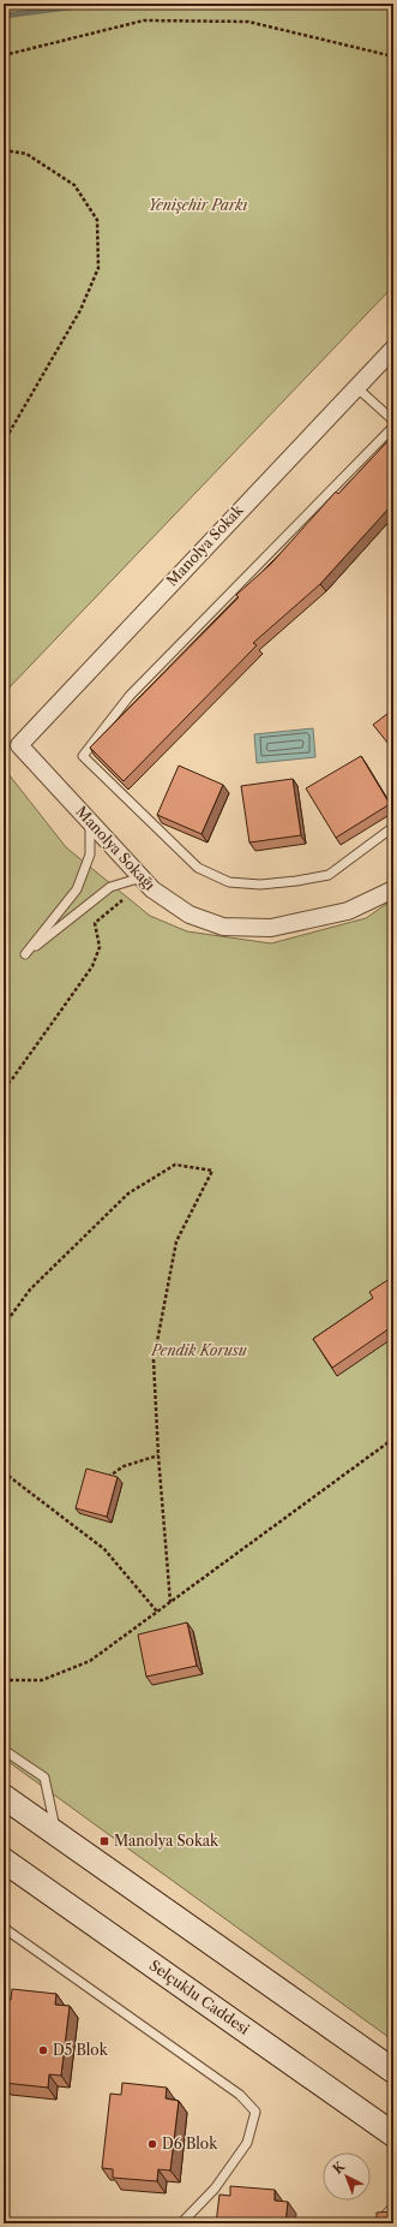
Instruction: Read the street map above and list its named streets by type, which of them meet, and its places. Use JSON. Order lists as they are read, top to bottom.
{
  "streets": {
    "main road": ["Selçuklu Caddesi"],
    "street": ["Manolya Sokak", "Manolya Sokağı"]
  },
  "crossings": [
    ["Manolya Sokak", "Manolya Sokağı"]
  ],
  "parks": ["Yenişehir Parkı", "Pendik Korusu"],
  "places": {
    "transit": ["Manolya Sokak"],
    "other": ["D5 Blok", "D6 Blok"]
  },
  "north": "top left"
}
